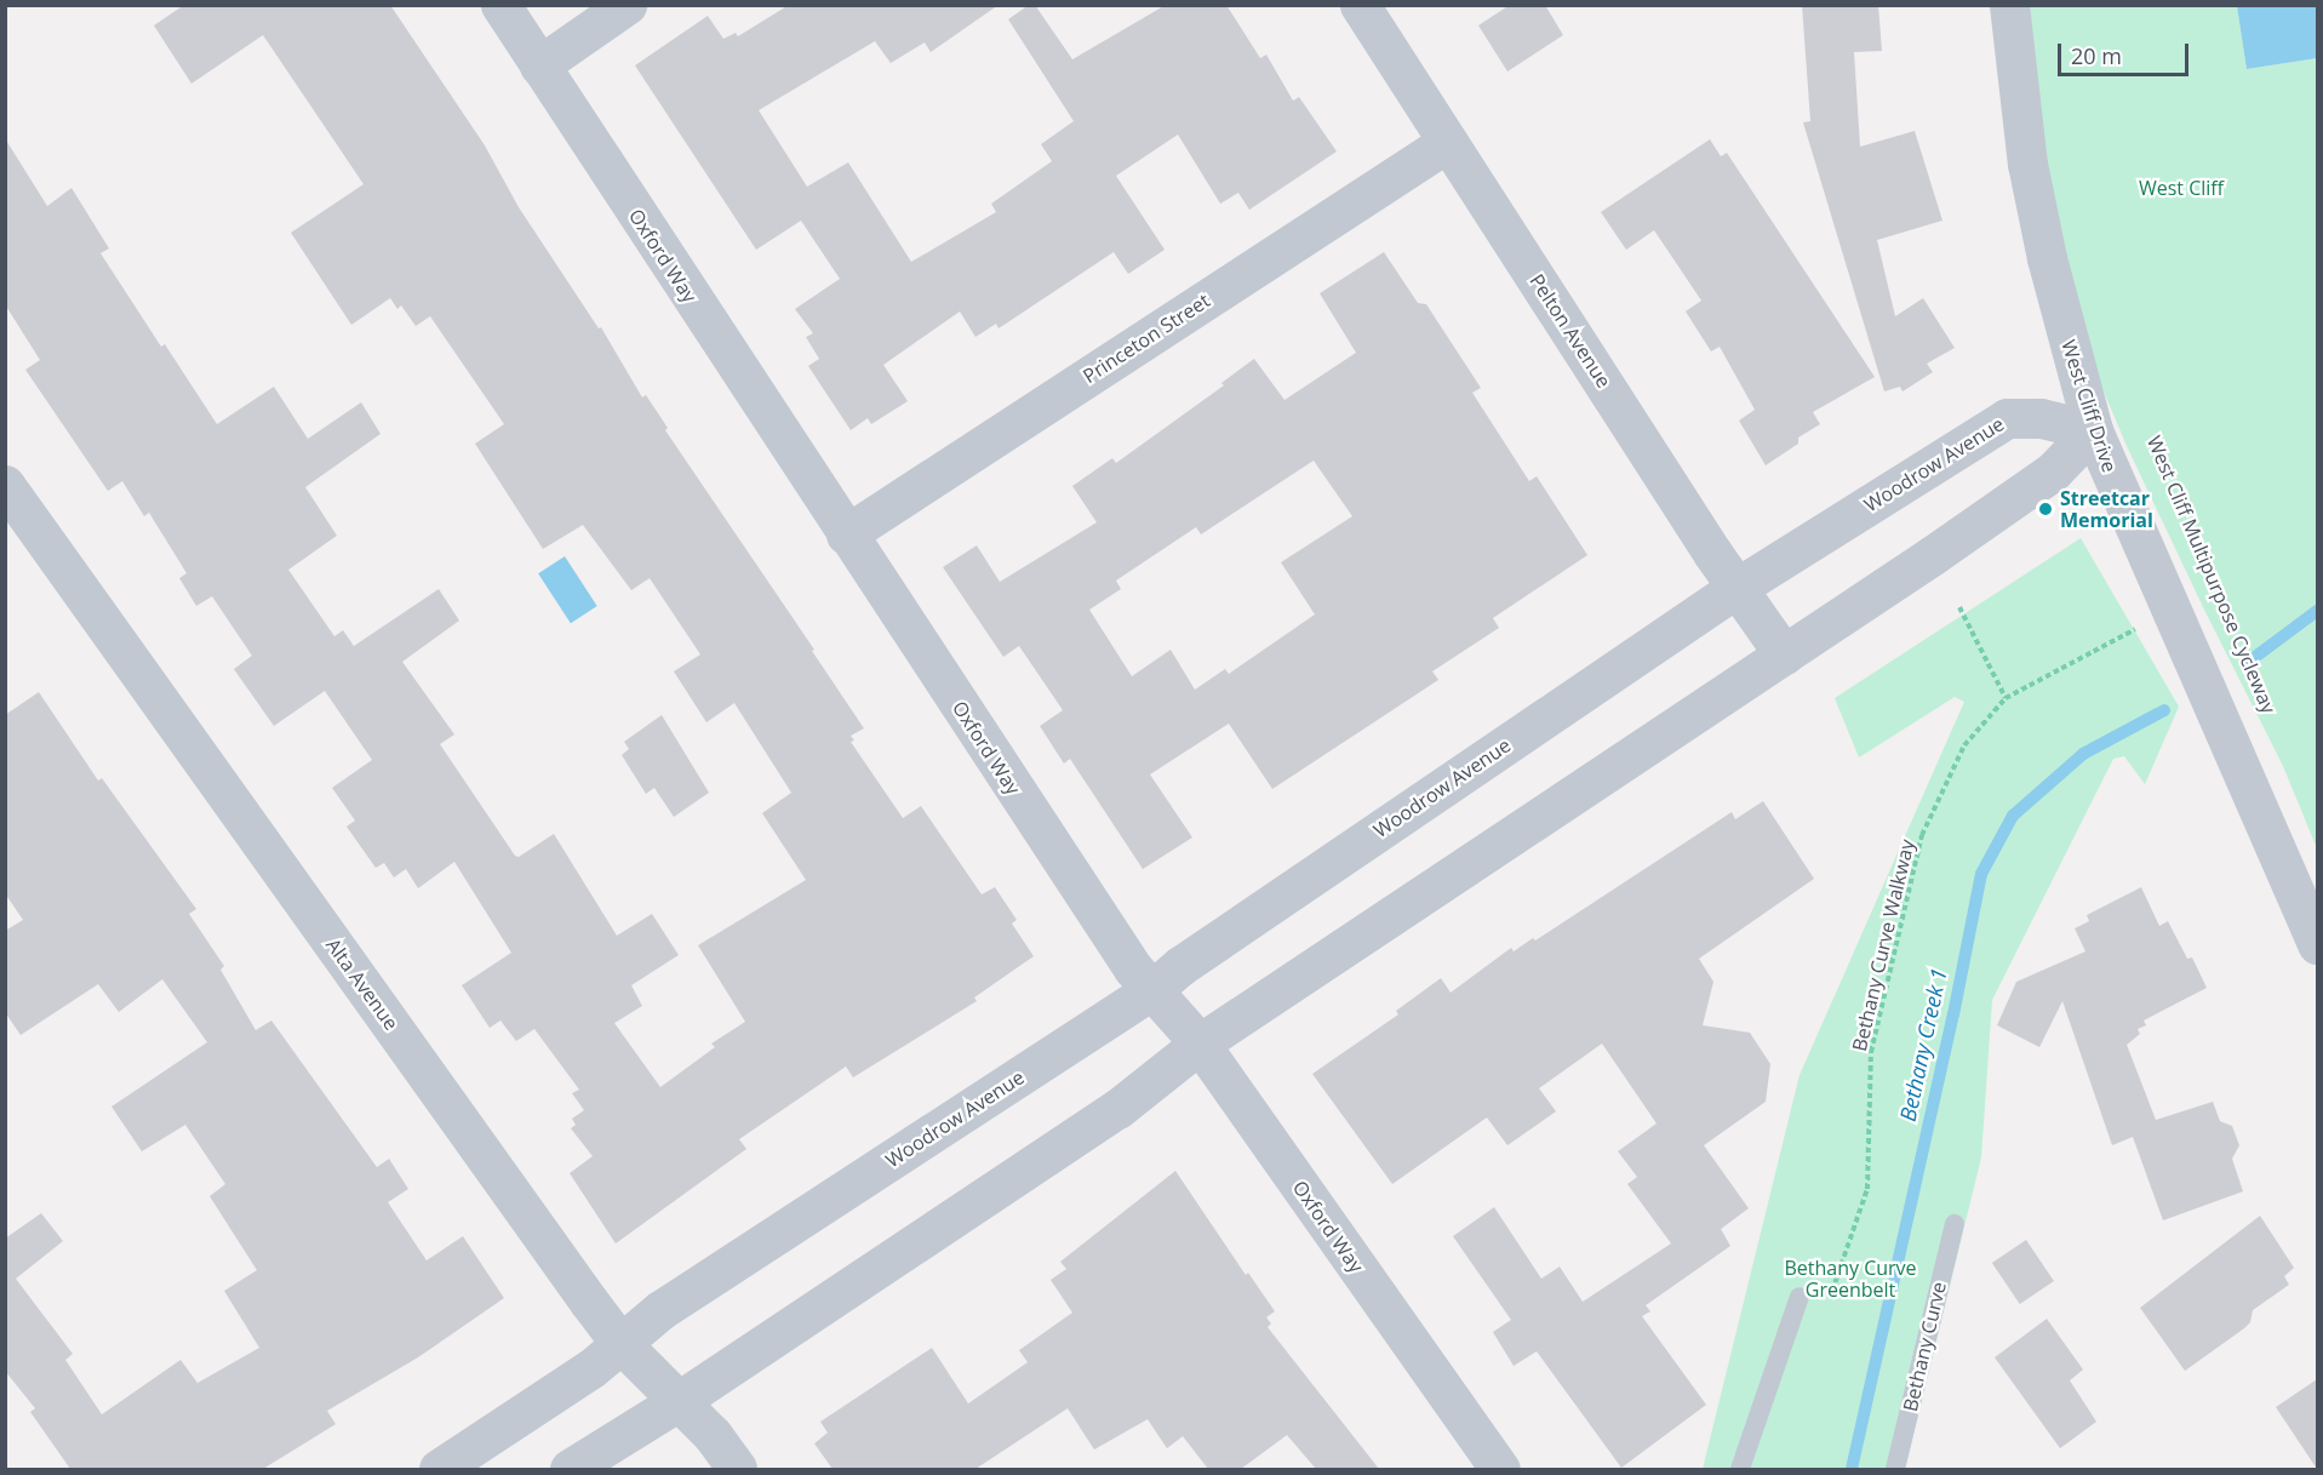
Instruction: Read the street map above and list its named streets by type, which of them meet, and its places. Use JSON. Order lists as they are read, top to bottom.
{
  "streets": {
    "street": [
      "Oxford Way",
      "Pelton Avenue",
      "Princeton Street",
      "West Cliff Drive",
      "Woodrow Avenue",
      "Alta Avenue"
    ],
    "lane": ["Bethany Curve"],
    "path": ["Bethany Curve Walkway"]
  },
  "crossings": [
    ["Oxford Way", "Princeton Street"],
    ["Oxford Way", "Woodrow Avenue"],
    ["Pelton Avenue", "Princeton Street"],
    ["Pelton Avenue", "Woodrow Avenue"],
    ["West Cliff Drive", "Woodrow Avenue"],
    ["Woodrow Avenue", "Alta Avenue"]
  ],
  "water": ["Bethany Creek 1"],
  "parks": ["West Cliff", "Bethany Curve Greenbelt"],
  "places": ["Streetcar Memorial"],
  "scale_bar": "20 m"
}
